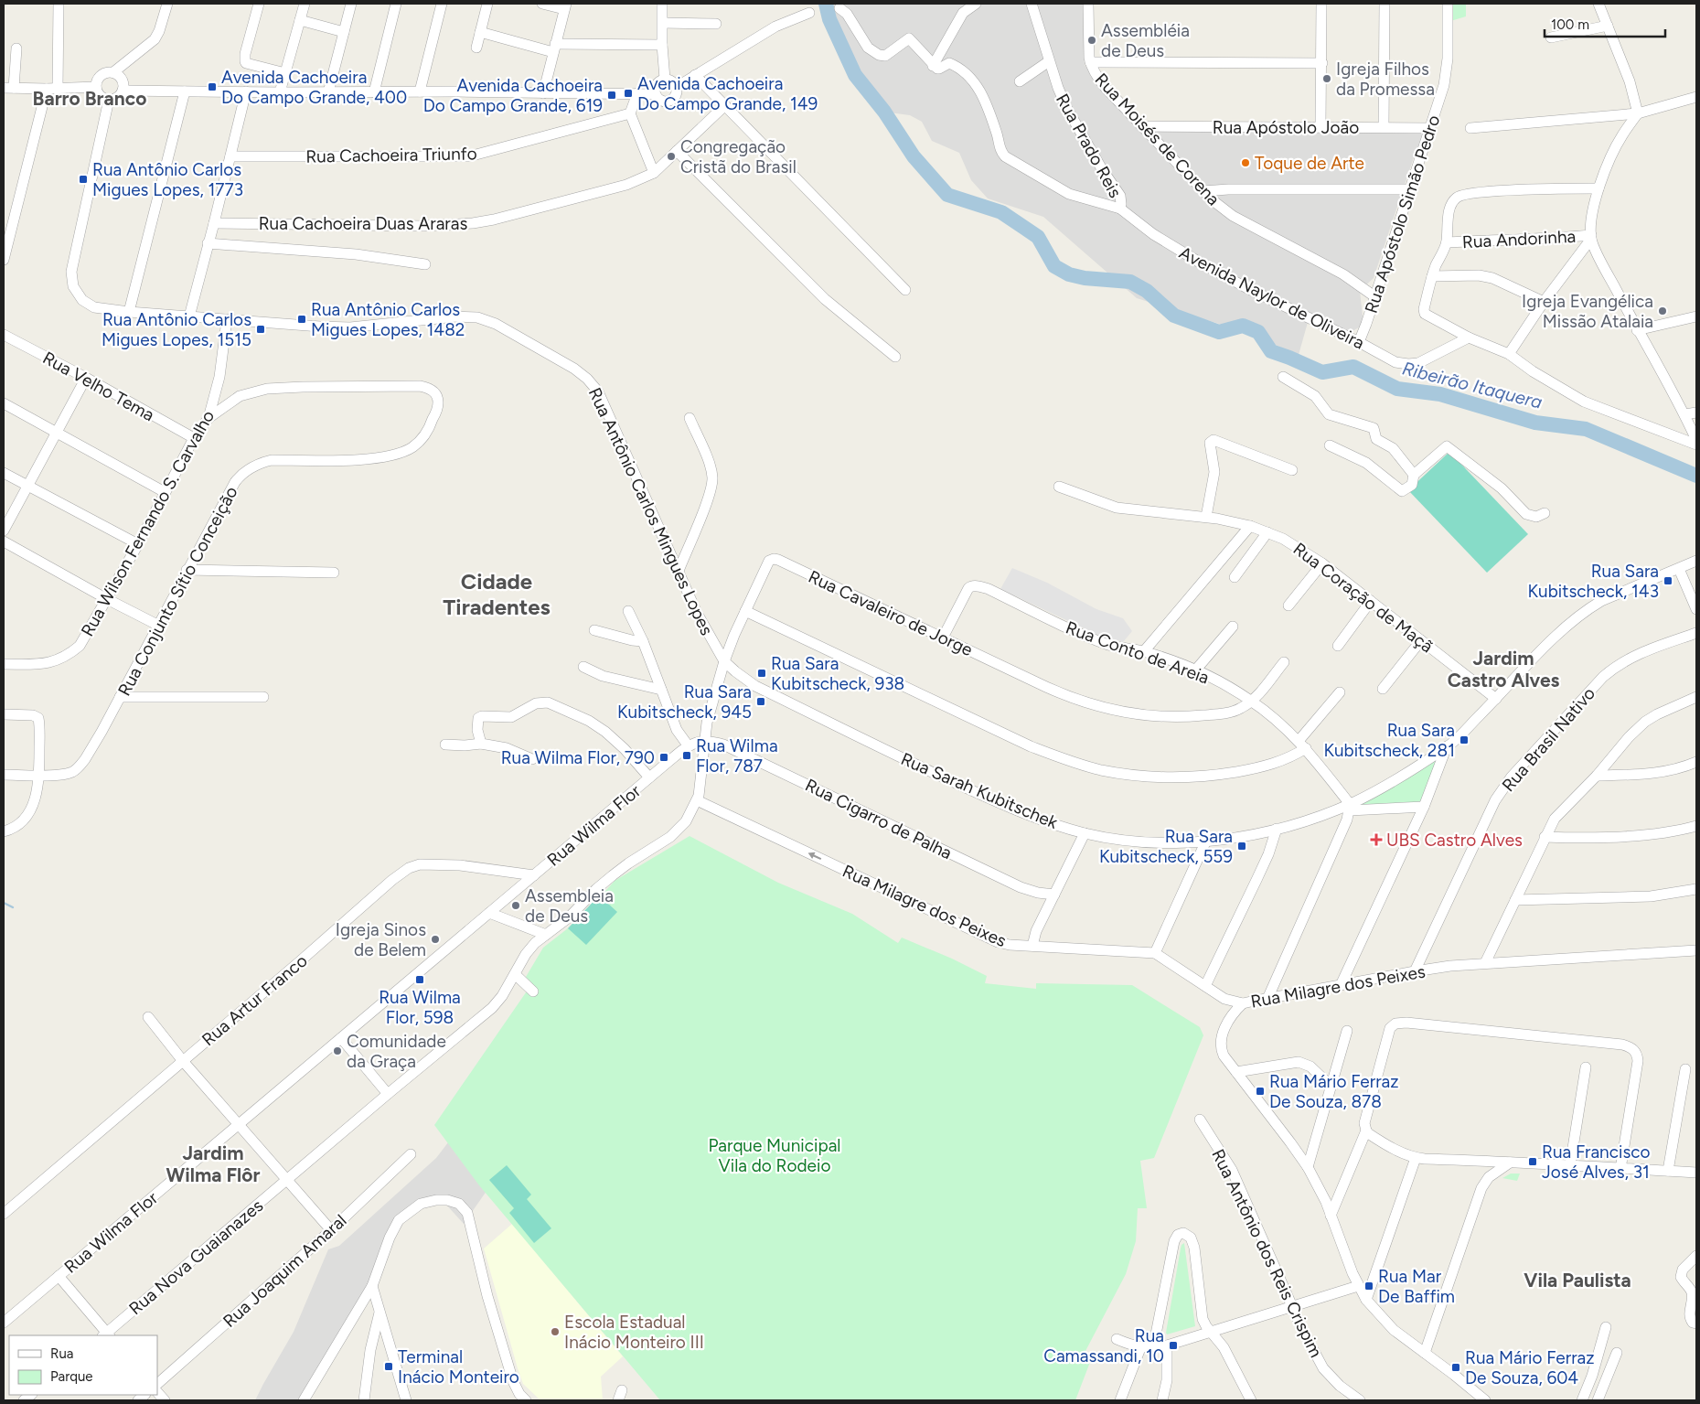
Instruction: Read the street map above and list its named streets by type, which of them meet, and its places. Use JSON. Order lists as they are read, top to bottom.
{
  "streets": {
    "street": [
      "Rua Apóstolo João",
      "Rua Moisés de Corena",
      "Rua Prado Reis",
      "Rua Cachoeira Triunfo",
      "Rua Apóstolo Simão Pedro",
      "Rua Cachoeira Duas Araras",
      "Rua Andorinha",
      "Avenida Naylor de Oliveira",
      "Rua Velho Tema",
      "Rua Antônio Carlos Mingues Lopes",
      "Rua Wilson Fernando S. Carvalho",
      "Rua Conjunto Sítio Conceição",
      "Rua Coração de Maçã",
      "Rua Cavaleiro de Jorge",
      "Rua Conto de Areia",
      "Rua Brasil Nativo",
      "Rua Sarah Kubitschek",
      "Rua Cigarro de Palha",
      "Rua Wilma Flor",
      "Rua Milagre dos Peixes",
      "Rua Artur Franco",
      "Rua Antônio dos Reis Crispim",
      "Rua Nova Guaianazes",
      "Rua Joaquim Amaral"
    ]
  },
  "crossings": [
    ["Rua Apóstolo João", "Rua Moisés de Corena"],
    ["Rua Apóstolo João", "Rua Apóstolo Simão Pedro"],
    ["Rua Moisés de Corena", "Rua Apóstolo Simão Pedro"],
    ["Rua Prado Reis", "Avenida Naylor de Oliveira"],
    ["Rua Apóstolo Simão Pedro", "Avenida Naylor de Oliveira"],
    ["Rua Velho Tema", "Rua Wilson Fernando S. Carvalho"],
    ["Rua Antônio Carlos Mingues Lopes", "Rua Wilson Fernando S. Carvalho"],
    ["Rua Antônio Carlos Mingues Lopes", "Rua Cavaleiro de Jorge"],
    ["Rua Antônio Carlos Mingues Lopes", "Rua Sarah Kubitschek"],
    ["Rua Wilson Fernando S. Carvalho", "Rua Conjunto Sítio Conceição"],
    ["Rua Coração de Maçã", "Rua Sarah Kubitschek"],
    ["Rua Cavaleiro de Jorge", "Rua Conto de Areia"],
    ["Rua Cavaleiro de Jorge", "Rua Sarah Kubitschek"],
    ["Rua Cavaleiro de Jorge", "Rua Cigarro de Palha"],
    ["Rua Cavaleiro de Jorge", "Rua Wilma Flor"],
    ["Rua Cavaleiro de Jorge", "Rua Milagre dos Peixes"],
    ["Rua Cavaleiro de Jorge", "Rua Nova Guaianazes"],
    ["Rua Conto de Areia", "Rua Sarah Kubitschek"],
    ["Rua Brasil Nativo", "Rua Milagre dos Peixes"],
    ["Rua Cigarro de Palha", "Rua Wilma Flor"],
    ["Rua Wilma Flor", "Rua Artur Franco"],
    ["Rua Milagre dos Peixes", "Rua Nova Guaianazes"]
  ],
  "districts": [
    "Barro Branco",
    "Cidade Tiradentes",
    "Jardim Castro Alves",
    "Jardim Wilma Flôr",
    "Vila Paulista"
  ],
  "water": ["Ribeirão Itaquera"],
  "parks": ["Parque Municipal Vila do Rodeio"],
  "places": {
    "other": [
      "Assembléia de Deus",
      "Igreja Filhos da Promessa",
      "Congregação Cristã do Brasil",
      "Toque de Arte",
      "Igreja Evangélica Missão Atalaia",
      "Assembleia de Deus",
      "Igreja Sinos de Belem",
      "Comunidade da Graça",
      "Escola Estadual Inácio Monteiro III"
    ],
    "transit": [
      "Avenida Cachoeira Do Campo Grande, 400",
      "Avenida Cachoeira Do Campo Grande, 149",
      "Avenida Cachoeira Do Campo Grande, 619",
      "Rua Antônio Carlos Migues Lopes, 1773",
      "Rua Antônio Carlos Migues Lopes, 1482",
      "Rua Antônio Carlos Migues Lopes, 1515",
      "Rua Sara Kubitscheck, 143",
      "Rua Sara Kubitscheck, 938",
      "Rua Sara Kubitscheck, 945",
      "Rua Sara Kubitscheck, 281",
      "Rua Wilma Flor, 787",
      "Rua Wilma Flor, 790",
      "Rua Sara Kubitscheck, 559",
      "Rua Wilma Flor, 598",
      "Rua Mário Ferraz De Souza, 878",
      "Rua Francisco José Alves, 31",
      "Rua Mar De Baffim",
      "Rua Camassandi, 10",
      "Terminal Inácio Monteiro",
      "Rua Mário Ferraz De Souza, 604"
    ],
    "health": ["UBS Castro Alves"]
  },
  "legend": ["Rua", "Parque"],
  "scale_bar": "100 m"
}
